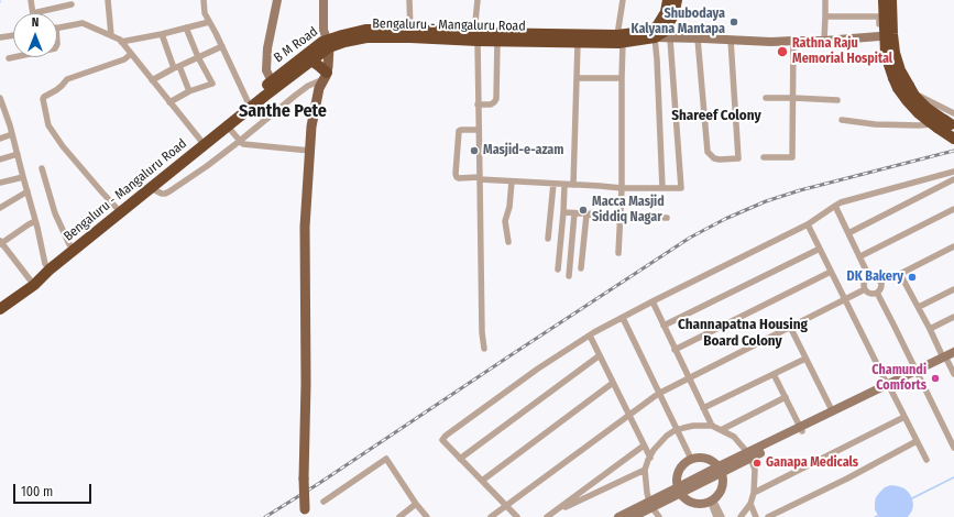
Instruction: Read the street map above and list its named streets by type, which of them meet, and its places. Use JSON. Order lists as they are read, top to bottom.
{
  "streets": {
    "highway": ["Bengaluru - Mangaluru Road", "B M Road"]
  },
  "crossings": [
    ["Bengaluru - Mangaluru Road", "B M Road"]
  ],
  "districts": ["Santhe Pete", "Shareef Colony", "Channapatna Housing Board Colony"],
  "places": [
    "Shubodaya Kalyana Mantapa",
    "Rathna Raju Memorial Hospital",
    "Masjid-e-azam",
    "Macca Masjid Siddiq Nagar",
    "DK Bakery",
    "Chamundi Comforts",
    "Ganapa Medicals"
  ],
  "scale_bar": "100 m",
  "north": "top"
}
